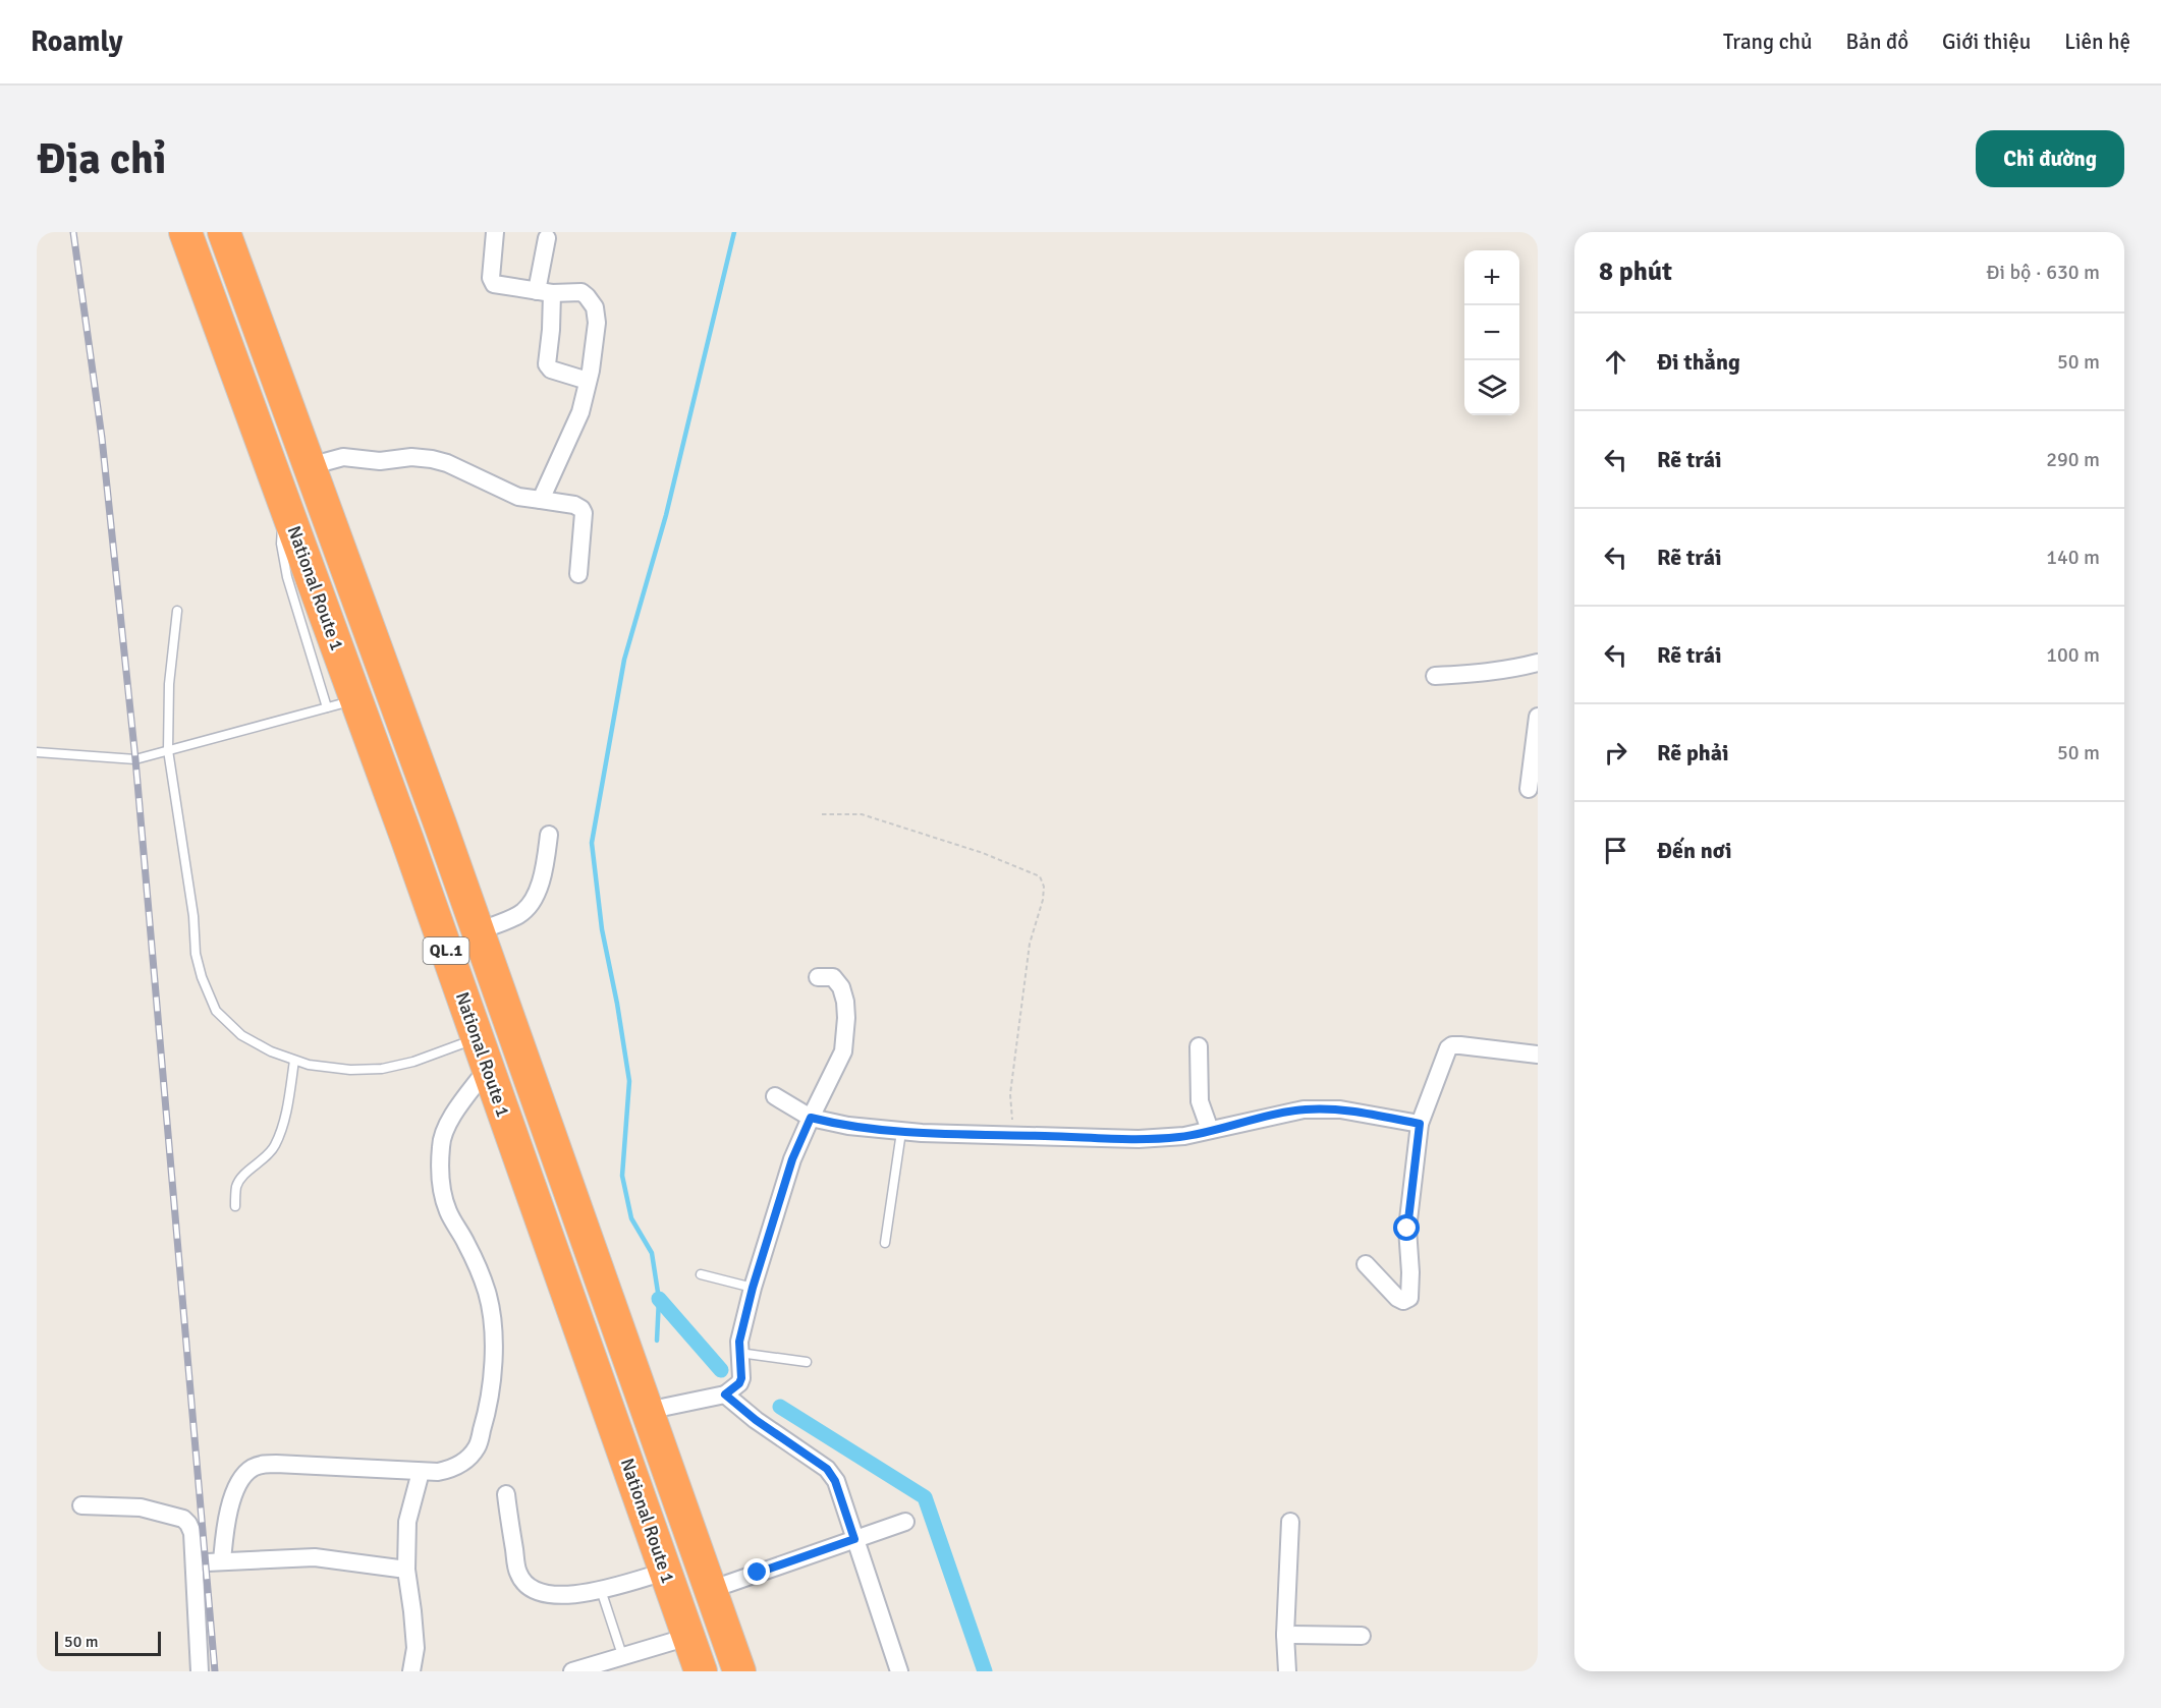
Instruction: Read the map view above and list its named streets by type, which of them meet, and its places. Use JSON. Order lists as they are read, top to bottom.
{
  "streets": {
    "highway": ["National Route 1", "QL.1"]
  },
  "scale_bar": "50 m",
  "page": {
    "header": "Roamly",
    "nav": [
      "Trang chủ",
      "Bản đồ",
      "Giới thiệu",
      "Liên hệ"
    ],
    "buttons": "Chỉ đường",
    "title": "Địa chỉ",
    "heading": ["8 phút", "Đi bộ · 630 m"],
    "map_buttons": ["+", "−"],
    "list": [
      ["Đi thẳng", "50 m"],
      ["Rẽ trái", "290 m"],
      ["Rẽ trái", "140 m"],
      ["Rẽ trái", "100 m"],
      ["Rẽ phải", "50 m"],
      "Đến nơi"
    ],
    "scale": "50 m"
  }
}
